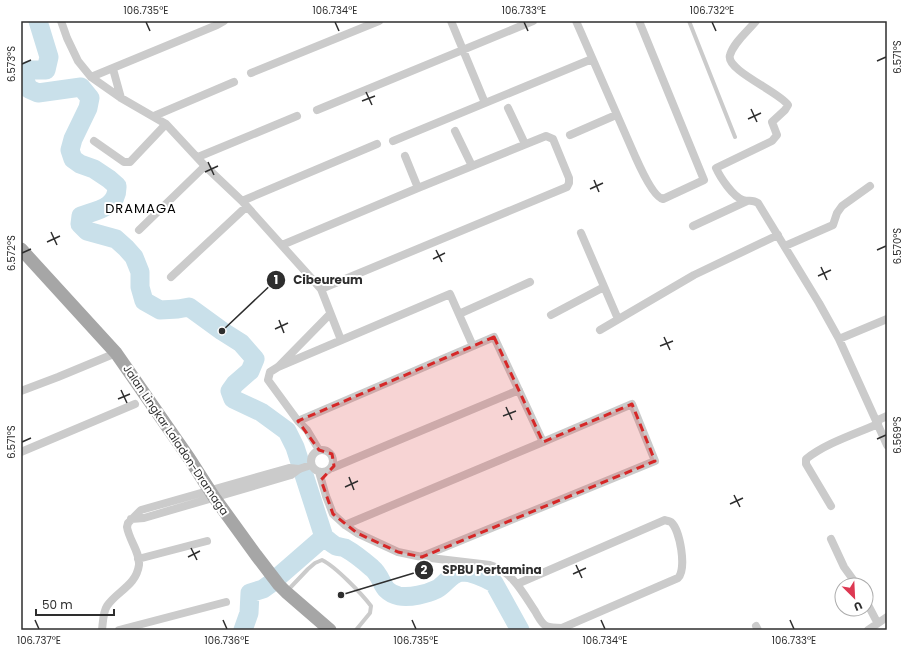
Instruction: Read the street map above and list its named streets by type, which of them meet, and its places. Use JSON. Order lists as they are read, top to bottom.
{
  "streets": {
    "main road": ["Jalan Lingkar Laladon-Dramaga"]
  },
  "districts": ["DRAMAGA"],
  "places": ["Cibeureum", "SPBU Pertamina"],
  "scale_bar": "50 m",
  "north": "bottom right",
  "coordinates": [
    "106.735°E",
    "106.734°E",
    "106.733°E",
    "106.732°E",
    "6.571°S",
    "6.573°S",
    "6.570°S",
    "6.572°S",
    "6.569°S",
    "106.737°E",
    "106.736°E"
  ]
}
